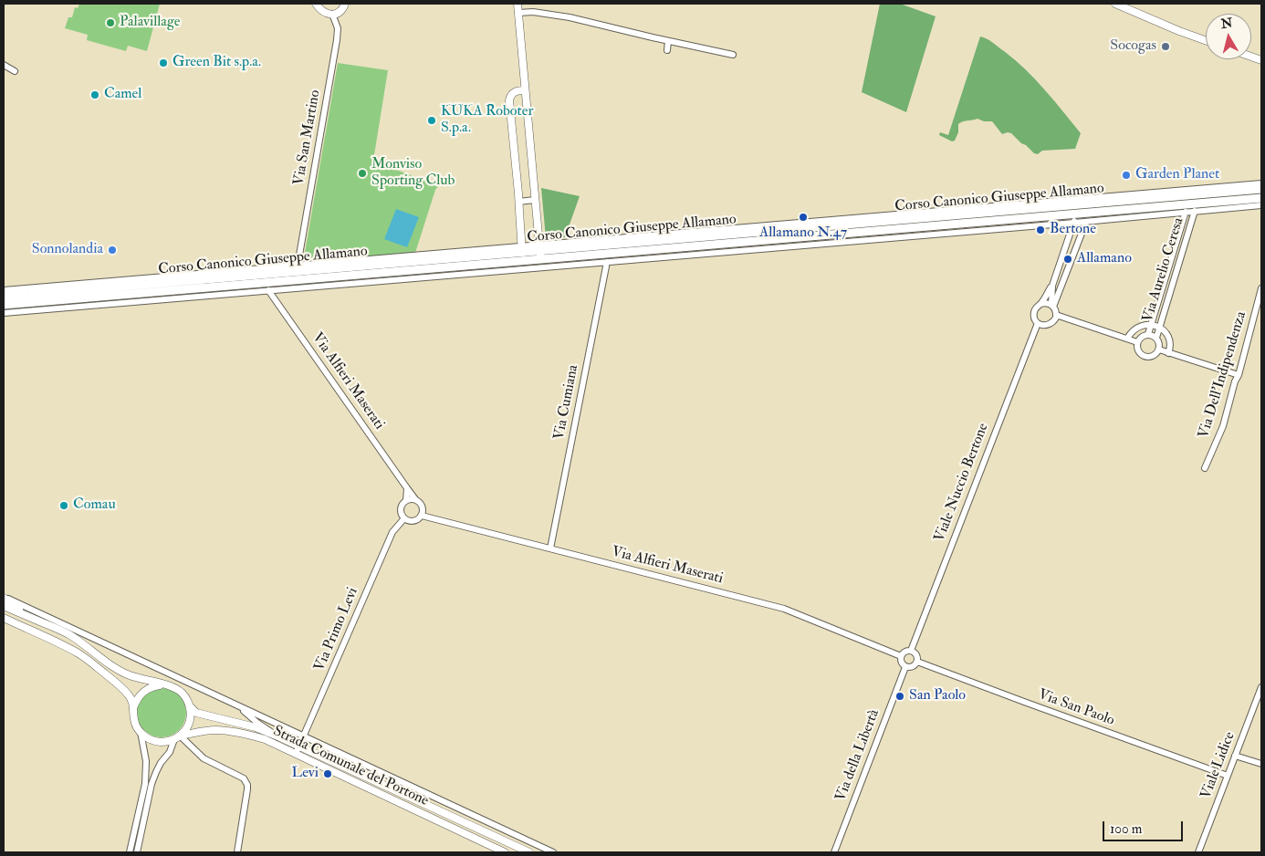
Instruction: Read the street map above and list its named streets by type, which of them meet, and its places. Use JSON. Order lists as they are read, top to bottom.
{
  "streets": {
    "main road": ["Corso Canonico Giuseppe Allamano"],
    "street": [
      "Via San Martino",
      "Via Aurelio Ceresa",
      "Via Dell'Indipendenza",
      "Via Alfieri Maserati",
      "Via Cumiana",
      "Viale Nuccio Bertone",
      "Via Primo Levi",
      "Via San Paolo",
      "Via della Libertà",
      "Viale Lidice",
      "Strada Comunale del Portone"
    ]
  },
  "crossings": [
    ["Via San Martino", "Corso Canonico Giuseppe Allamano"],
    ["Corso Canonico Giuseppe Allamano", "Via Aurelio Ceresa"],
    ["Corso Canonico Giuseppe Allamano", "Via Alfieri Maserati"],
    ["Corso Canonico Giuseppe Allamano", "Via Cumiana"],
    ["Corso Canonico Giuseppe Allamano", "Viale Nuccio Bertone"],
    ["Via Alfieri Maserati", "Via Cumiana"],
    ["Via Alfieri Maserati", "Viale Nuccio Bertone"],
    ["Via Alfieri Maserati", "Via Primo Levi"],
    ["Via Alfieri Maserati", "Via San Paolo"],
    ["Via Alfieri Maserati", "Via della Libertà"],
    ["Viale Nuccio Bertone", "Via San Paolo"],
    ["Viale Nuccio Bertone", "Via della Libertà"],
    ["Via Primo Levi", "Strada Comunale del Portone"],
    ["Via San Paolo", "Via della Libertà"],
    ["Via San Paolo", "Viale Lidice"]
  ],
  "places": [
    "Palavillage",
    "Socogas",
    "Green Bit s.p.a.",
    "Camel",
    "KUKA Roboter S.p.a.",
    "Monviso Sporting Club",
    "Garden Planet",
    "Allamano N.47",
    "Bertone",
    "Sonnolandia",
    "Allamano",
    "Comau",
    "San Paolo",
    "Levi"
  ],
  "scale_bar": "100 m",
  "north": "top"
}
